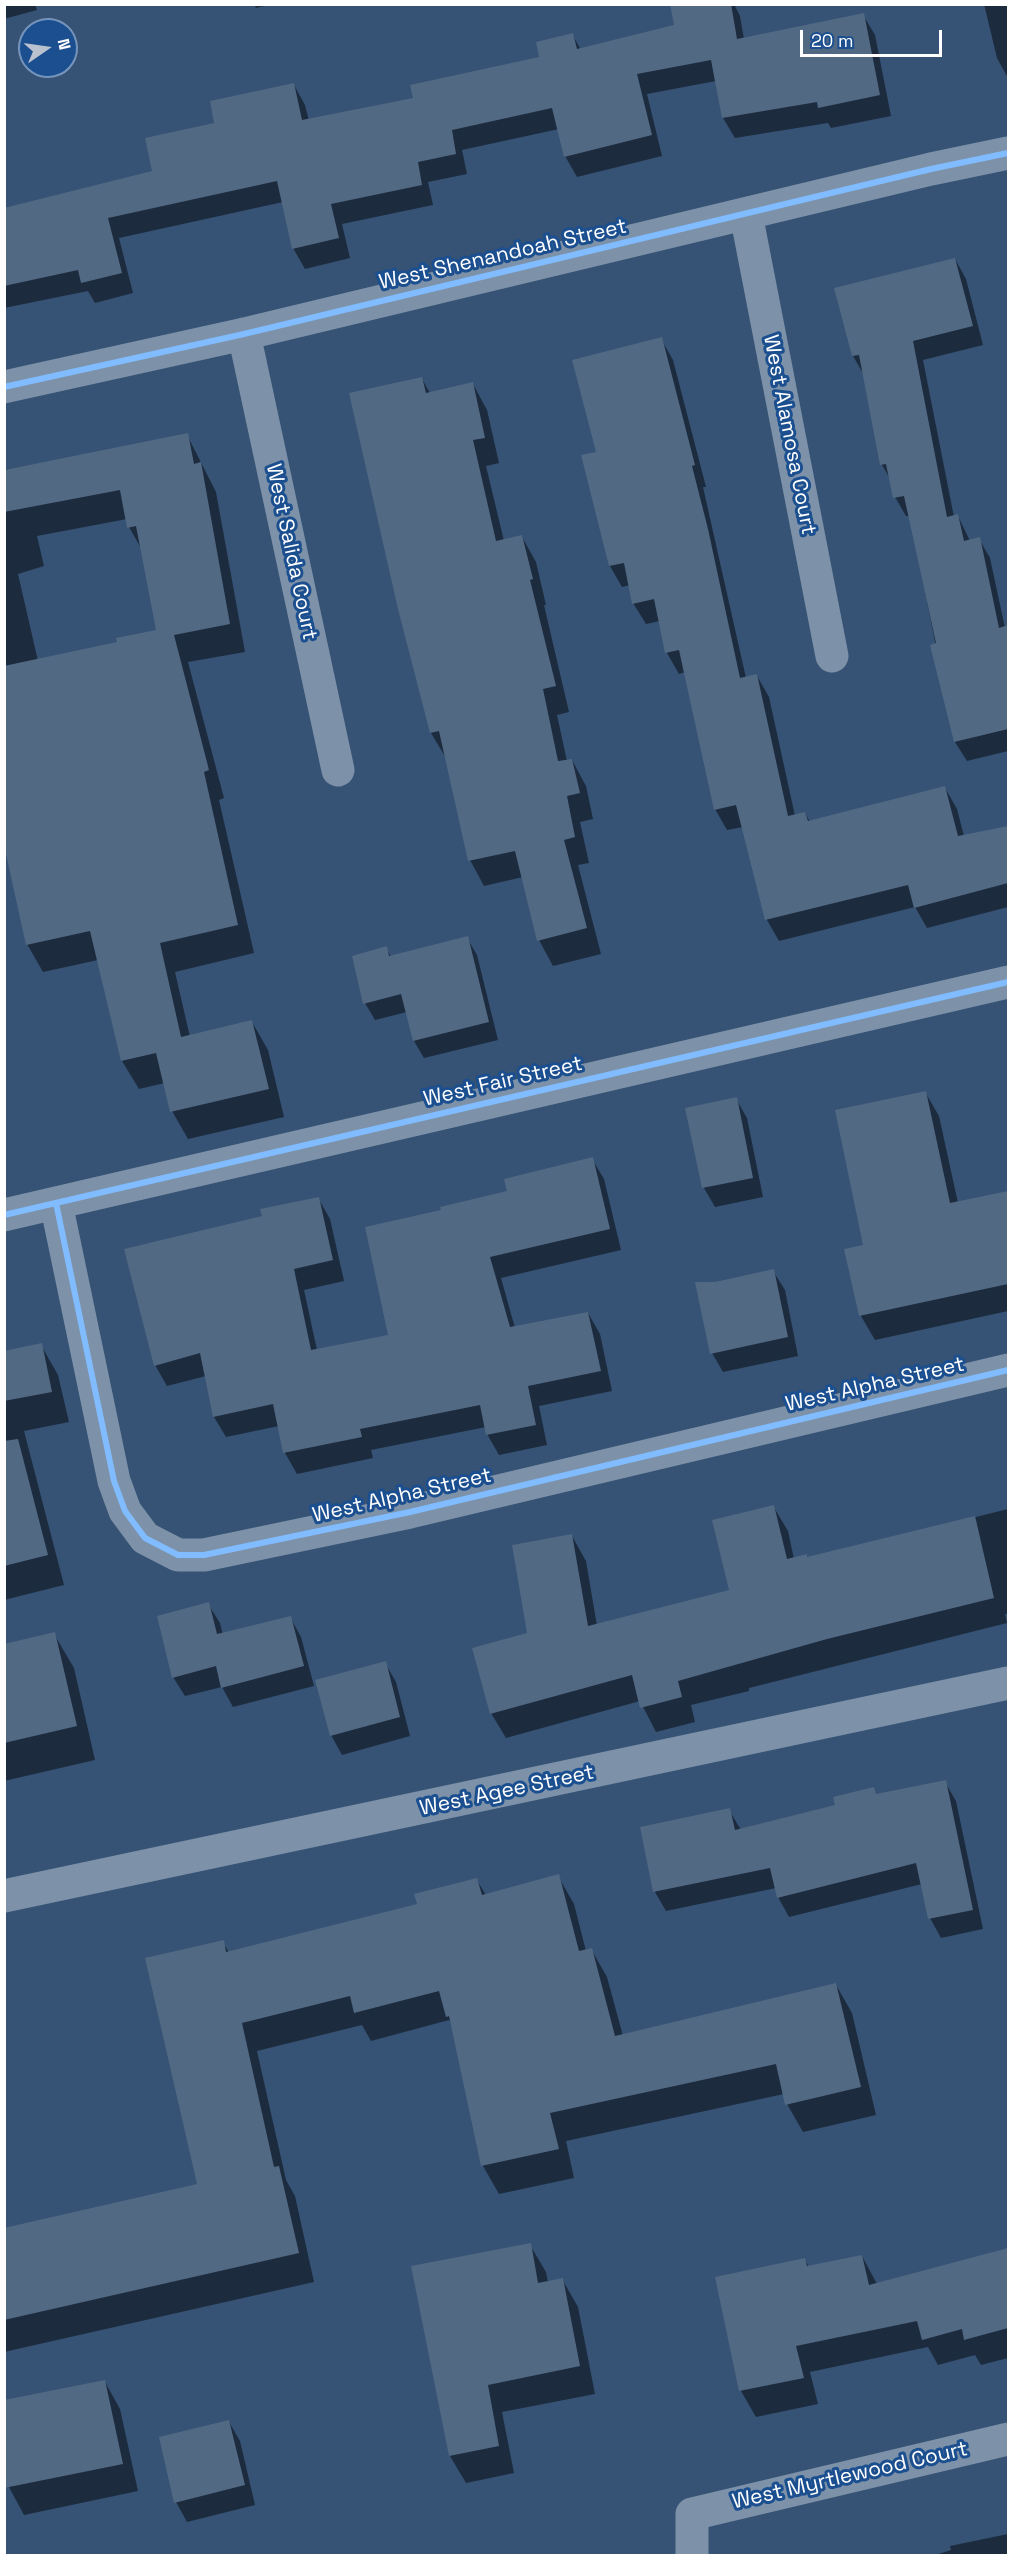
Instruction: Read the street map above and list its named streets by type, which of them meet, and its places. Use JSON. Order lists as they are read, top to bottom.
{
  "streets": {
    "street": [
      "West Shenandoah Street",
      "West Alamosa Court",
      "West Salida Court",
      "West Fair Street",
      "West Alpha Street",
      "West Agee Street",
      "West Myrtlewood Court"
    ]
  },
  "crossings": [
    ["West Shenandoah Street", "West Alamosa Court"],
    ["West Shenandoah Street", "West Salida Court"],
    ["West Fair Street", "West Alpha Street"]
  ],
  "scale_bar": "20 m",
  "north": "right"
}
